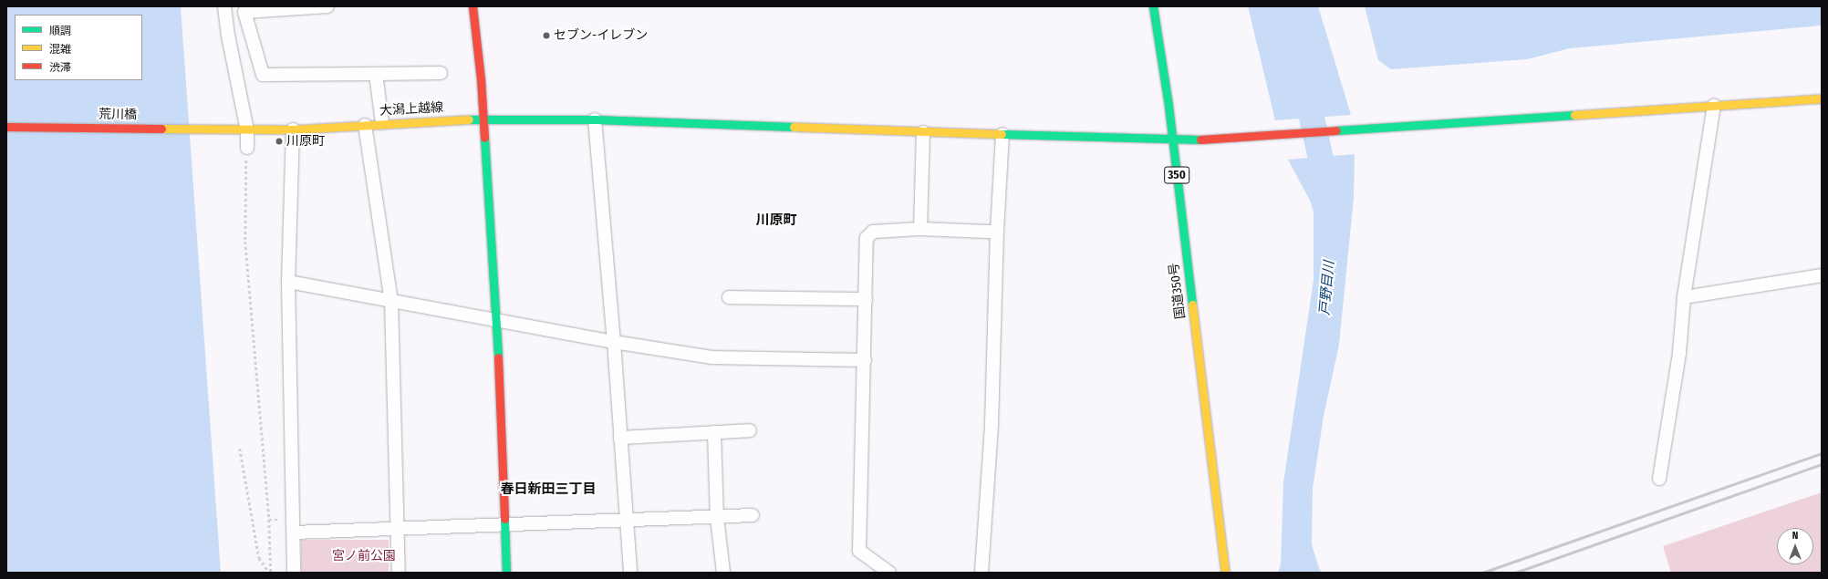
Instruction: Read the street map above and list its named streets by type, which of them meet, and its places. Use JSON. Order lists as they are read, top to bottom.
{
  "streets": {
    "main road": [
      "大潟上越線",
      "荒川橋",
      "350",
      "国道350号"
    ]
  },
  "crossings": [
    ["大潟上越線", "荒川橋"],
    ["大潟上越線", "国道350号"]
  ],
  "districts": ["川原町", "春日新田三丁目"],
  "water": ["戸野目川"],
  "parks": ["宮ノ前公園"],
  "places": ["セブン-イレブン", "川原町"],
  "legend": ["順調", "混雑", "渋滞"],
  "north": "top"
}
